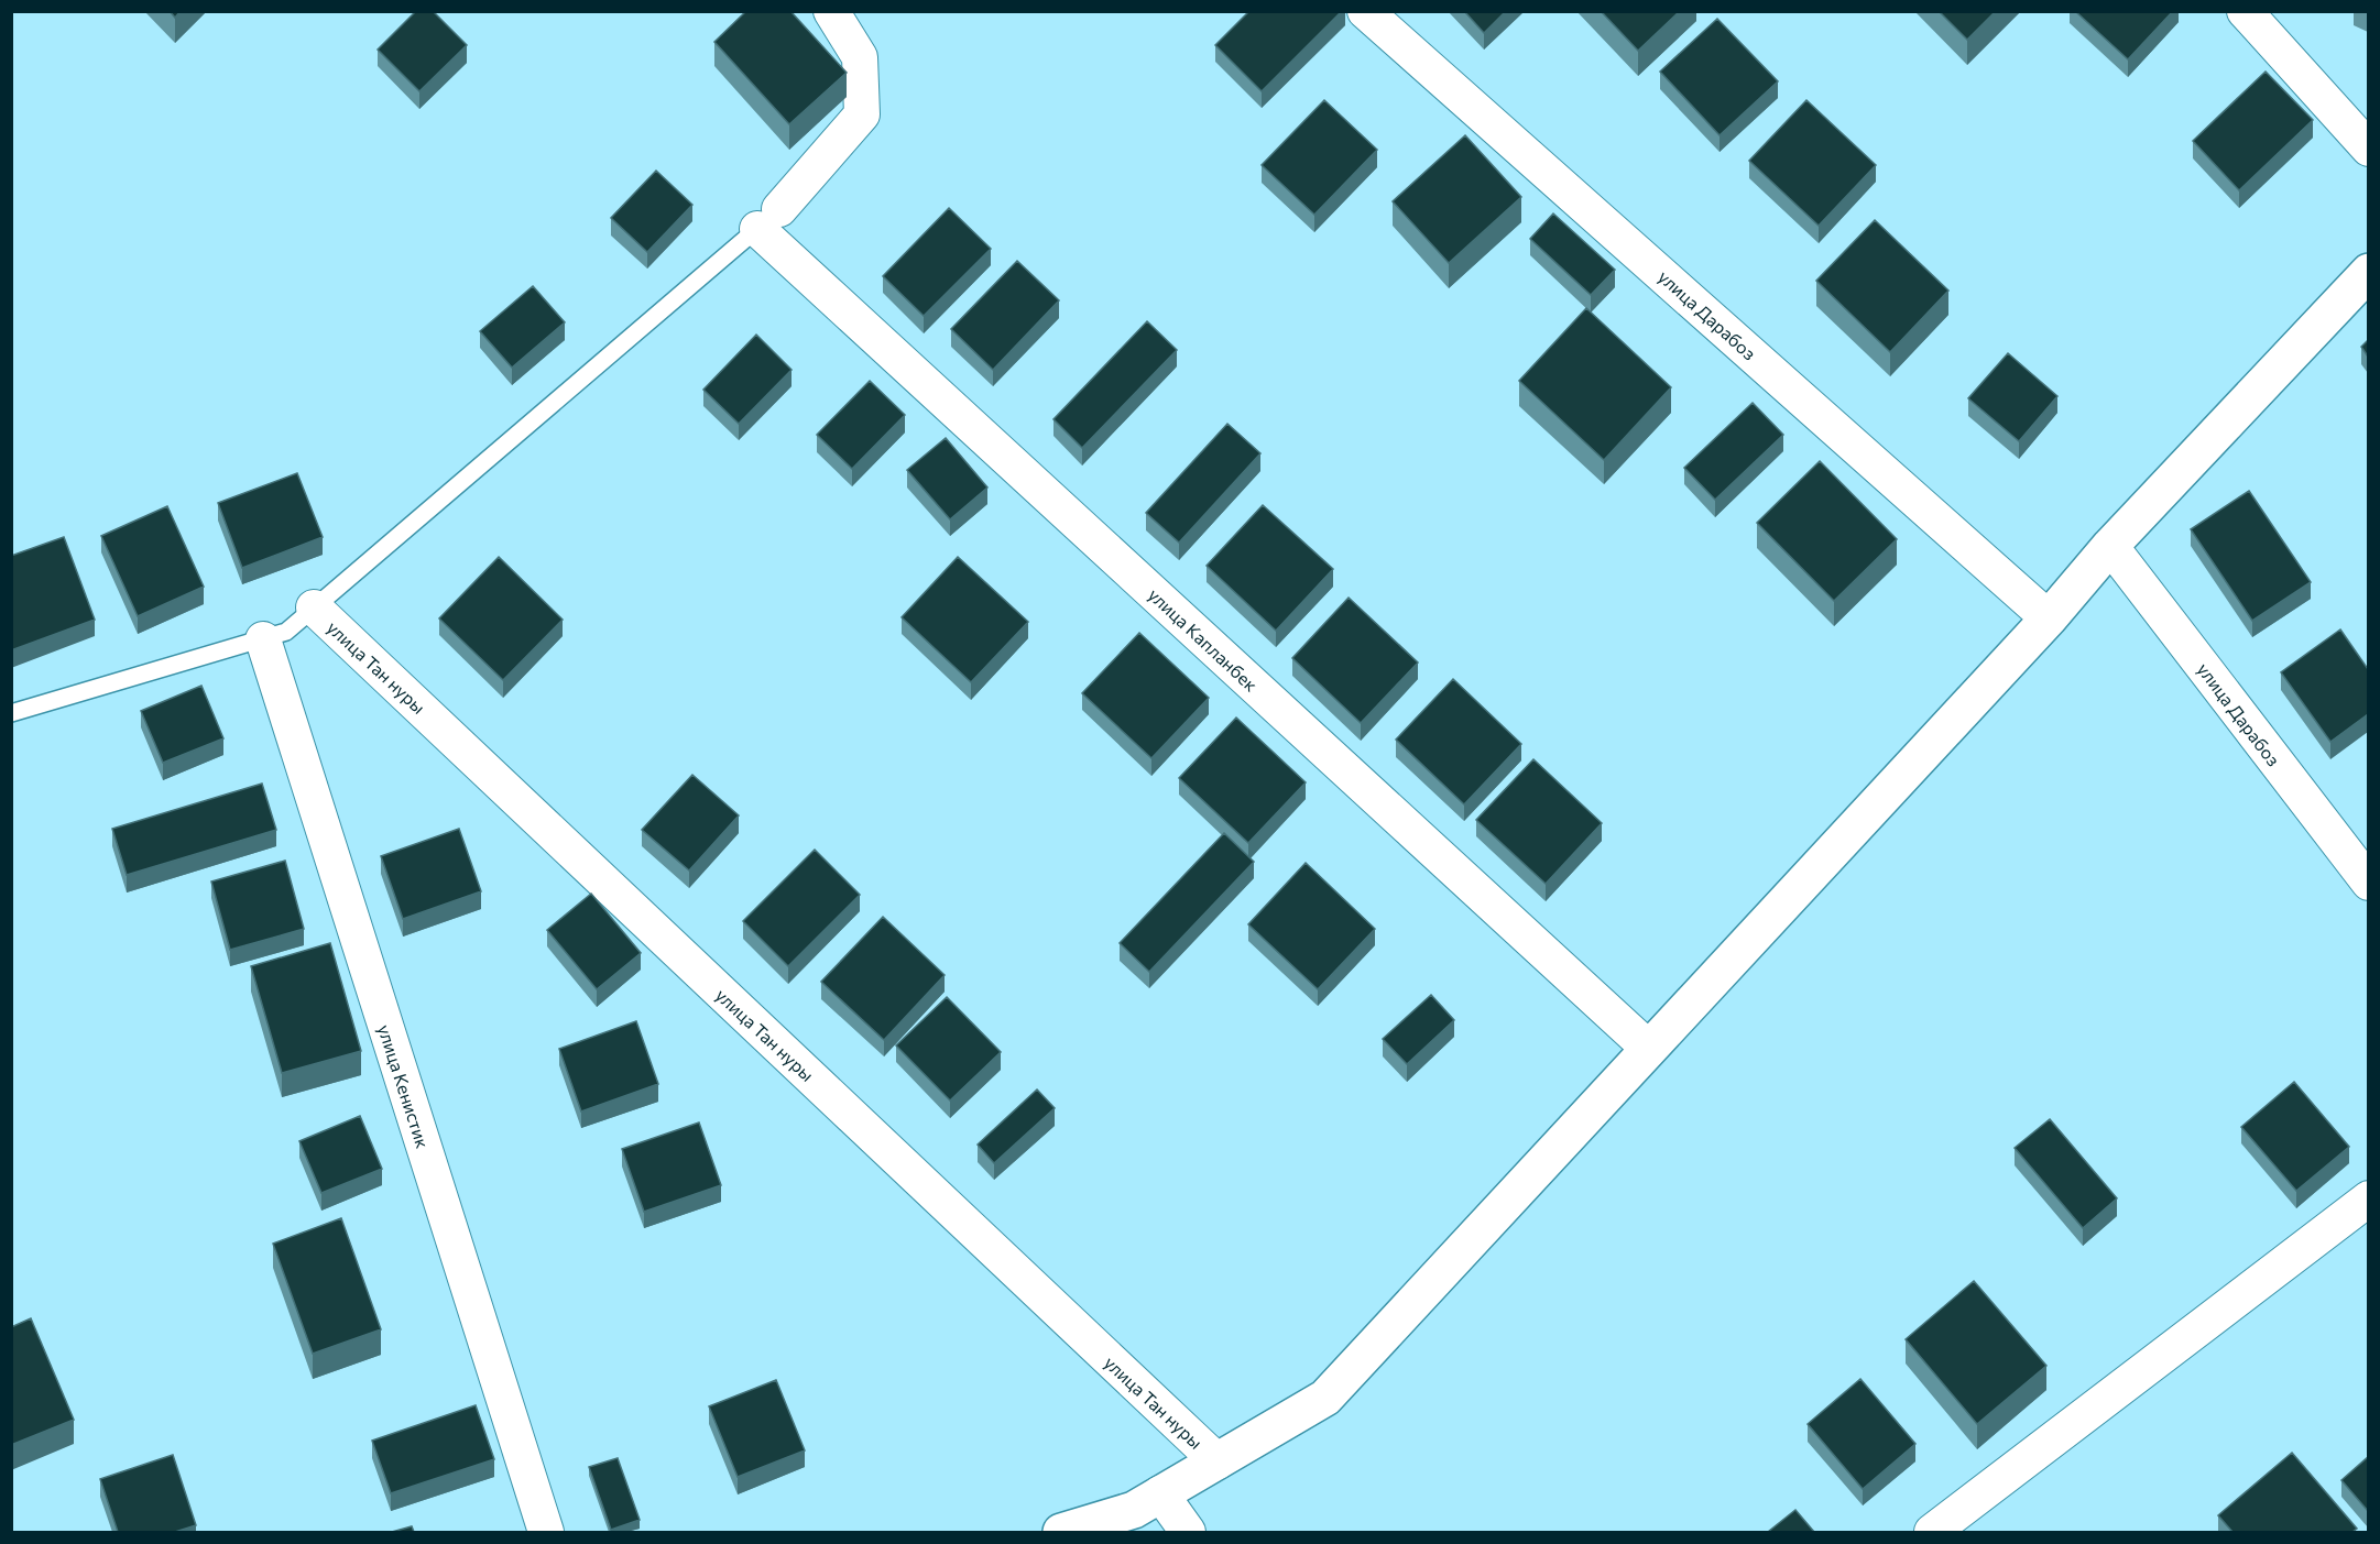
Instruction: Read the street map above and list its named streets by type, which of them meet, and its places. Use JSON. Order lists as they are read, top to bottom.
{
  "streets": {
    "street": [
      "улица Дарабоз",
      "улица Капланбек",
      "улица Тан нуры",
      "улица Кенистик"
    ]
  }
}
